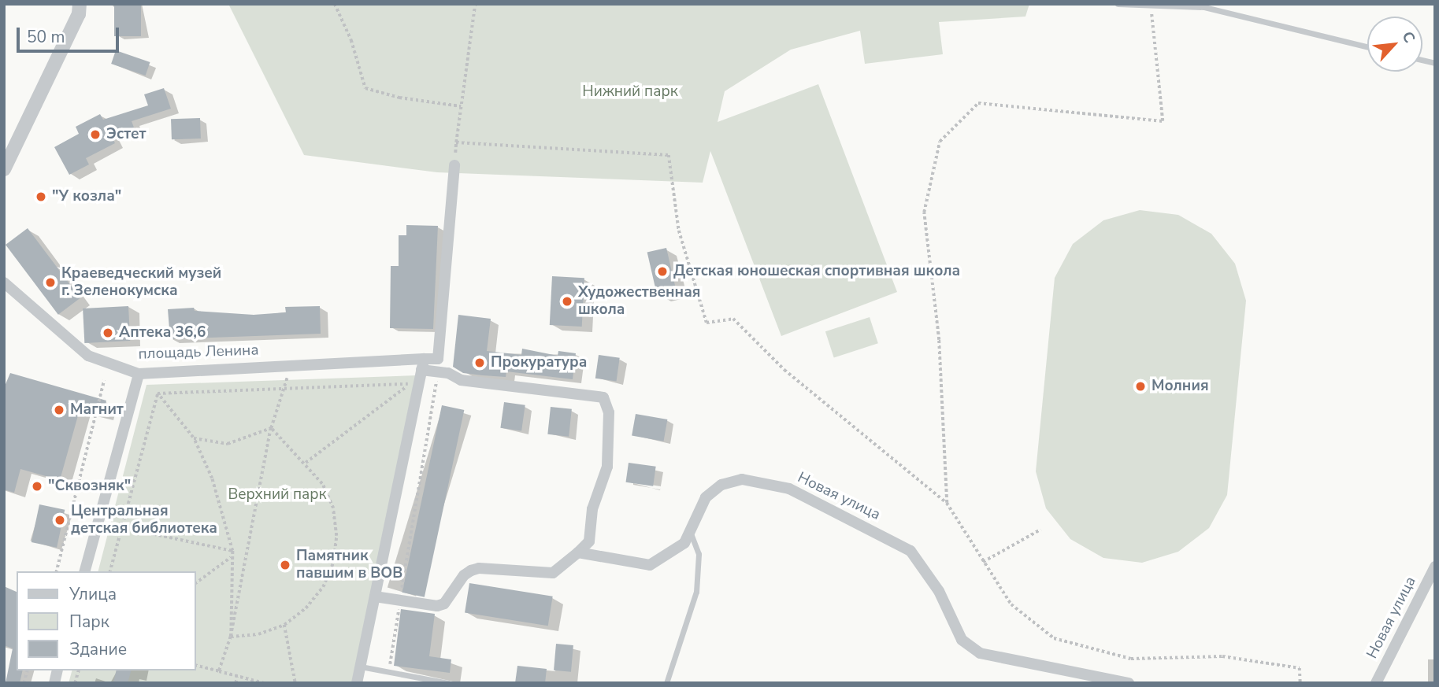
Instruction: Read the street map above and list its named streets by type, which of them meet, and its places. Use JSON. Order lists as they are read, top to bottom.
{
  "streets": {
    "street": ["площадь Ленина", "Новая улица"]
  },
  "crossings": [
    ["площадь Ленина", "Новая улица"]
  ],
  "parks": ["Нижний парк", "Верхний парк"],
  "places": [
    "Эстет",
    "\"У козла\"",
    "Детская юношеская спортивная школа",
    "Краеведческий музей г. Зеленокумска",
    "Художественная школа",
    "Аптека 36,6",
    "Прокуратура",
    "Молния",
    "Магнит",
    "\"Сквозняк\"",
    "Центральная детская библиотека",
    "Памятник павшим в ВОВ"
  ],
  "legend": ["Улица", "Парк", "Здание"],
  "scale_bar": "50 m",
  "north": "top right"
}
